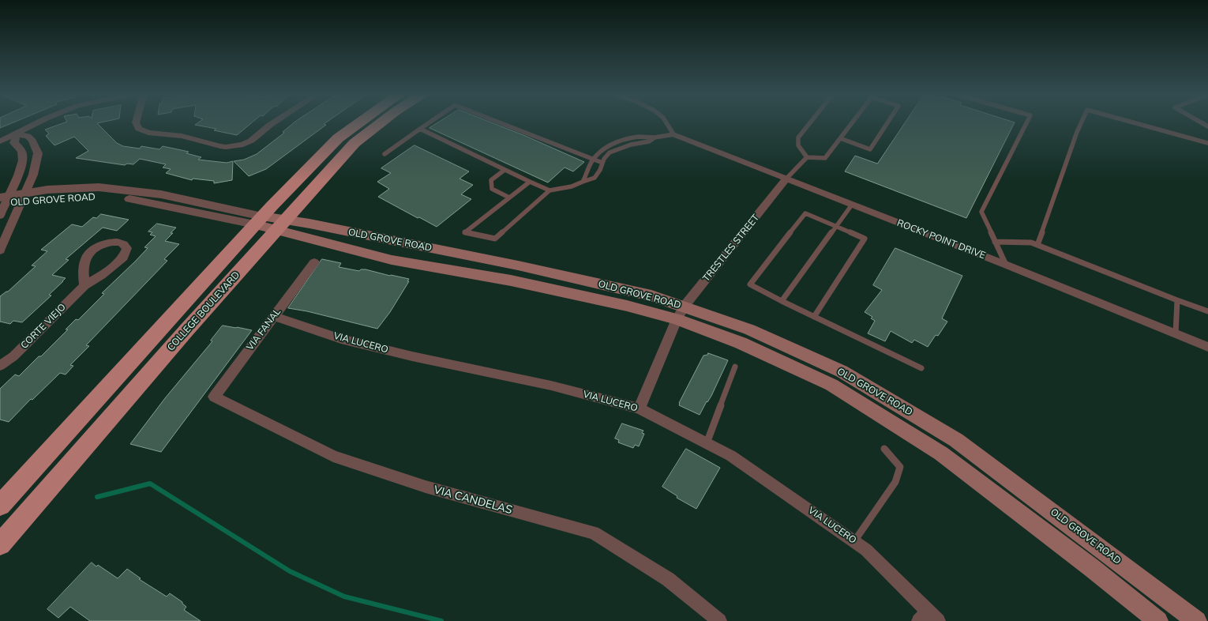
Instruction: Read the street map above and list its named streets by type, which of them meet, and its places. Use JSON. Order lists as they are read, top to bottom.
{
  "streets": {
    "main road": ["OLD GROVE ROAD", "COLLEGE BOULEVARD"],
    "street": [
      "ROCKY POINT DRIVE",
      "TRESTLES STREET",
      "CORTE VIEJO",
      "VIA FANAL",
      "VIA LUCERO",
      "VIA CANDELAS"
    ]
  },
  "crossings": [
    ["OLD GROVE ROAD", "TRESTLES STREET"],
    ["OLD GROVE ROAD", "COLLEGE BOULEVARD"],
    ["ROCKY POINT DRIVE", "TRESTLES STREET"],
    ["TRESTLES STREET", "VIA LUCERO"],
    ["VIA FANAL", "VIA LUCERO"],
    ["VIA FANAL", "VIA CANDELAS"]
  ]
}
